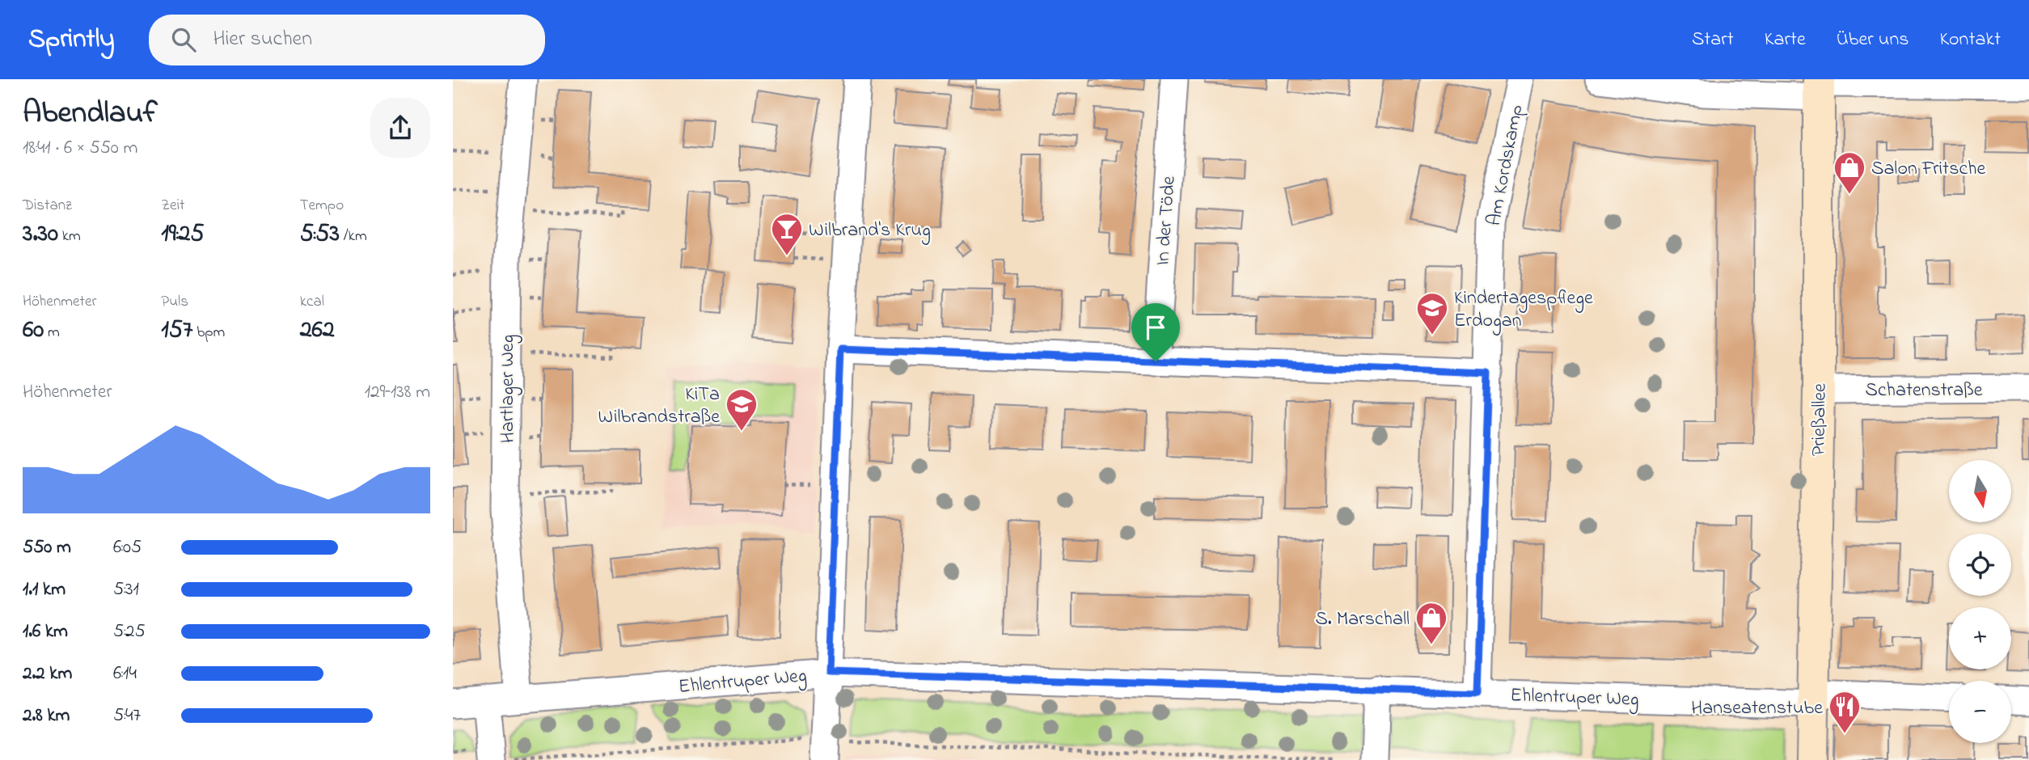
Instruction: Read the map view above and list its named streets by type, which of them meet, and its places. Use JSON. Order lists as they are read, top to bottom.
{
  "streets": {
    "street": [
      "Am Kordskamp",
      "In der Töde",
      "Hartlager Weg",
      "Schatenstraße",
      "Prießallee",
      "Ehlentruper Weg"
    ]
  },
  "crossings": [
    ["Am Kordskamp", "Ehlentruper Weg"],
    ["Hartlager Weg", "Ehlentruper Weg"],
    ["Schatenstraße", "Prießallee"],
    ["Prießallee", "Ehlentruper Weg"]
  ],
  "places": {
    "shop": ["Salon Fritsche", "S. Marschall"],
    "bar": ["Wilbrand's Krug"],
    "school or university": ["Kindertagespflege Erdogan", "KiTa Wilbrandstraße"],
    "restaurant": ["Hanseatenstube"]
  },
  "north": "bottom",
  "page": {
    "header": "Sprintly",
    "search": "Hier suchen",
    "nav": [
      "Start",
      "Karte",
      "Über uns",
      "Kontakt"
    ],
    "heading": ["Abendlauf", "18:41 · 6 × 550 m"],
    "stats": [
      ["Distanz", "3.30 km"],
      ["Zeit", "19:25"],
      ["Tempo", "5:53 /km"],
      ["Höhenmeter", "60 m"],
      ["Puls", "157 bpm"],
      ["kcal", "262"]
    ],
    "chart": ["Höhenmeter", "129–138 m"],
    "map_buttons": ["+", "−"],
    "list": [
      {
        "name": "550 m",
        "note": "6:05"
      },
      {
        "name": "1.1 km",
        "note": "5:31"
      },
      {
        "name": "1.6 km",
        "note": "5:25"
      },
      {
        "name": "2.2 km",
        "note": "6:14"
      },
      {
        "name": "2.8 km",
        "note": "5:47"
      }
    ]
  }
}
